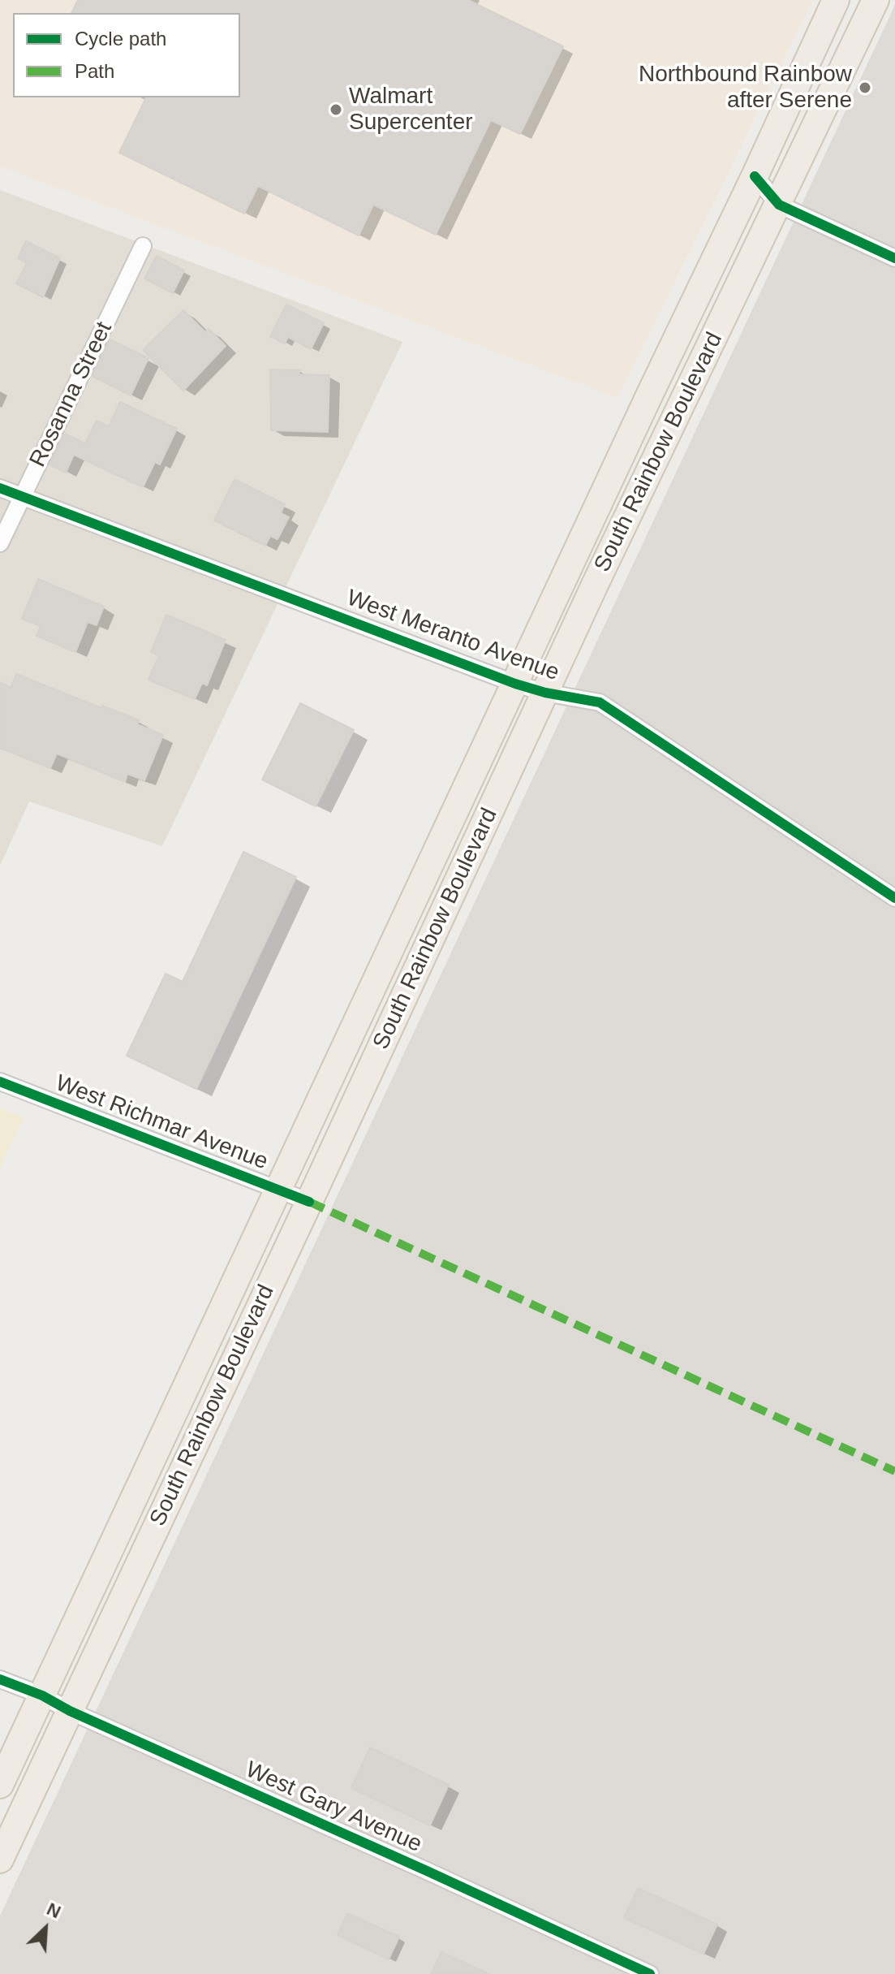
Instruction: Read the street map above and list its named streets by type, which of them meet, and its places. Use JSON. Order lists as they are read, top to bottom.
{
  "streets": {
    "main road": ["South Rainbow Boulevard"],
    "street": [
      "Rosanna Street",
      "West Meranto Avenue",
      "West Richmar Avenue",
      "West Gary Avenue"
    ]
  },
  "crossings": [
    ["Rosanna Street", "West Meranto Avenue"],
    ["South Rainbow Boulevard", "West Meranto Avenue"],
    ["South Rainbow Boulevard", "West Richmar Avenue"],
    ["South Rainbow Boulevard", "West Gary Avenue"]
  ],
  "places": ["Northbound Rainbow after Serene", "Walmart Supercenter"],
  "legend": ["Cycle path", "Path"],
  "north": "top right"
}
